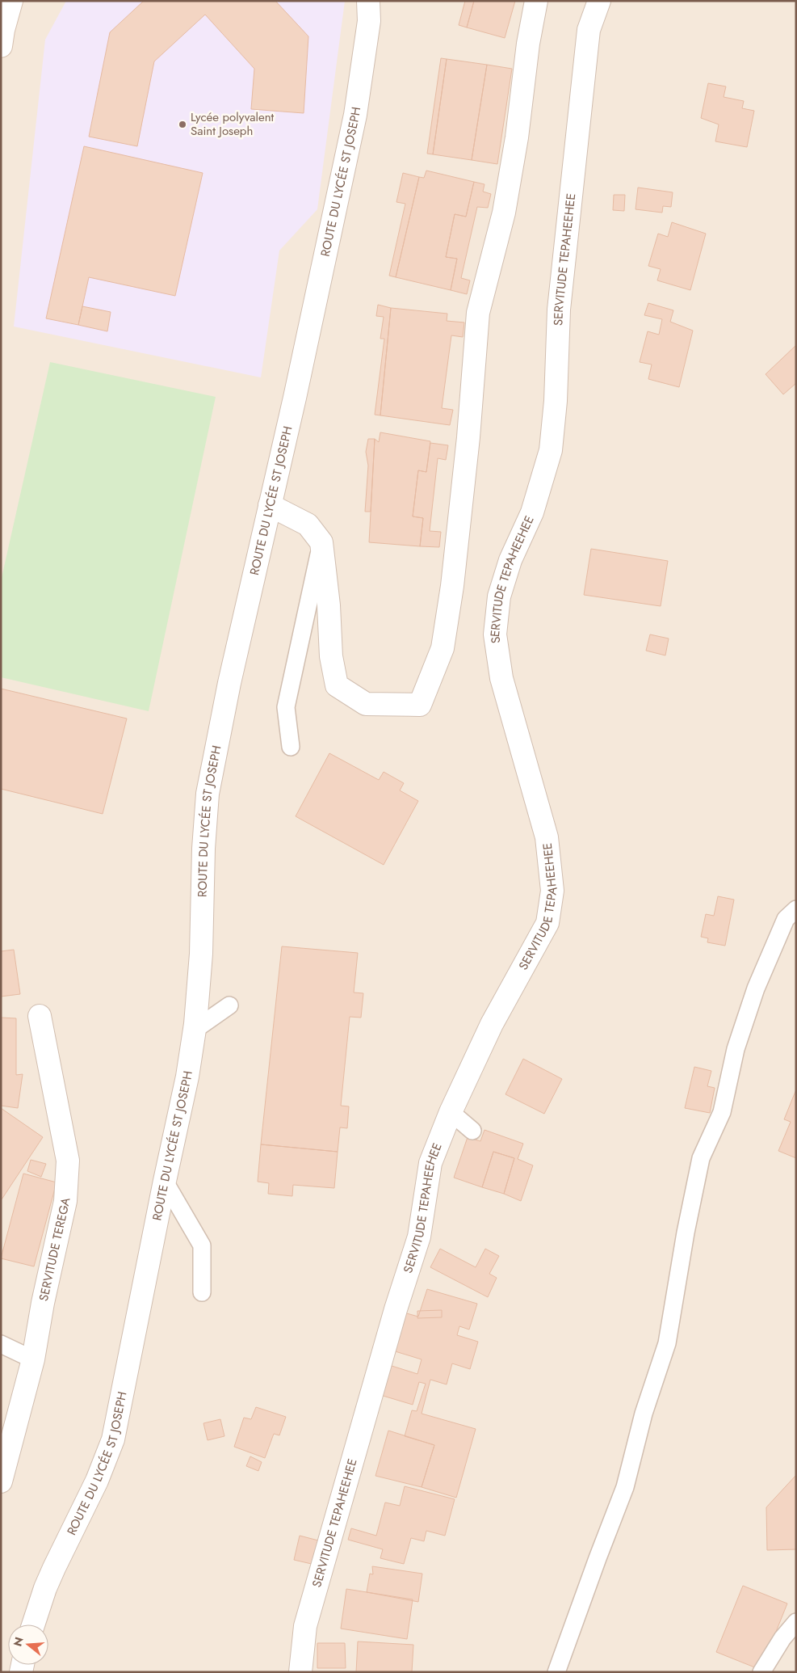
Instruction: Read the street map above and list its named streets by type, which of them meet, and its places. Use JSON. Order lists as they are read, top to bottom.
{
  "streets": {
    "street": ["ROUTE DU LYCÉE ST JOSEPH", "SERVITUDE TEPAHEEHEE", "SERVITUDE TEREGA"]
  },
  "places": ["Lycée polyvalent Saint Joseph"],
  "north": "left"
}
